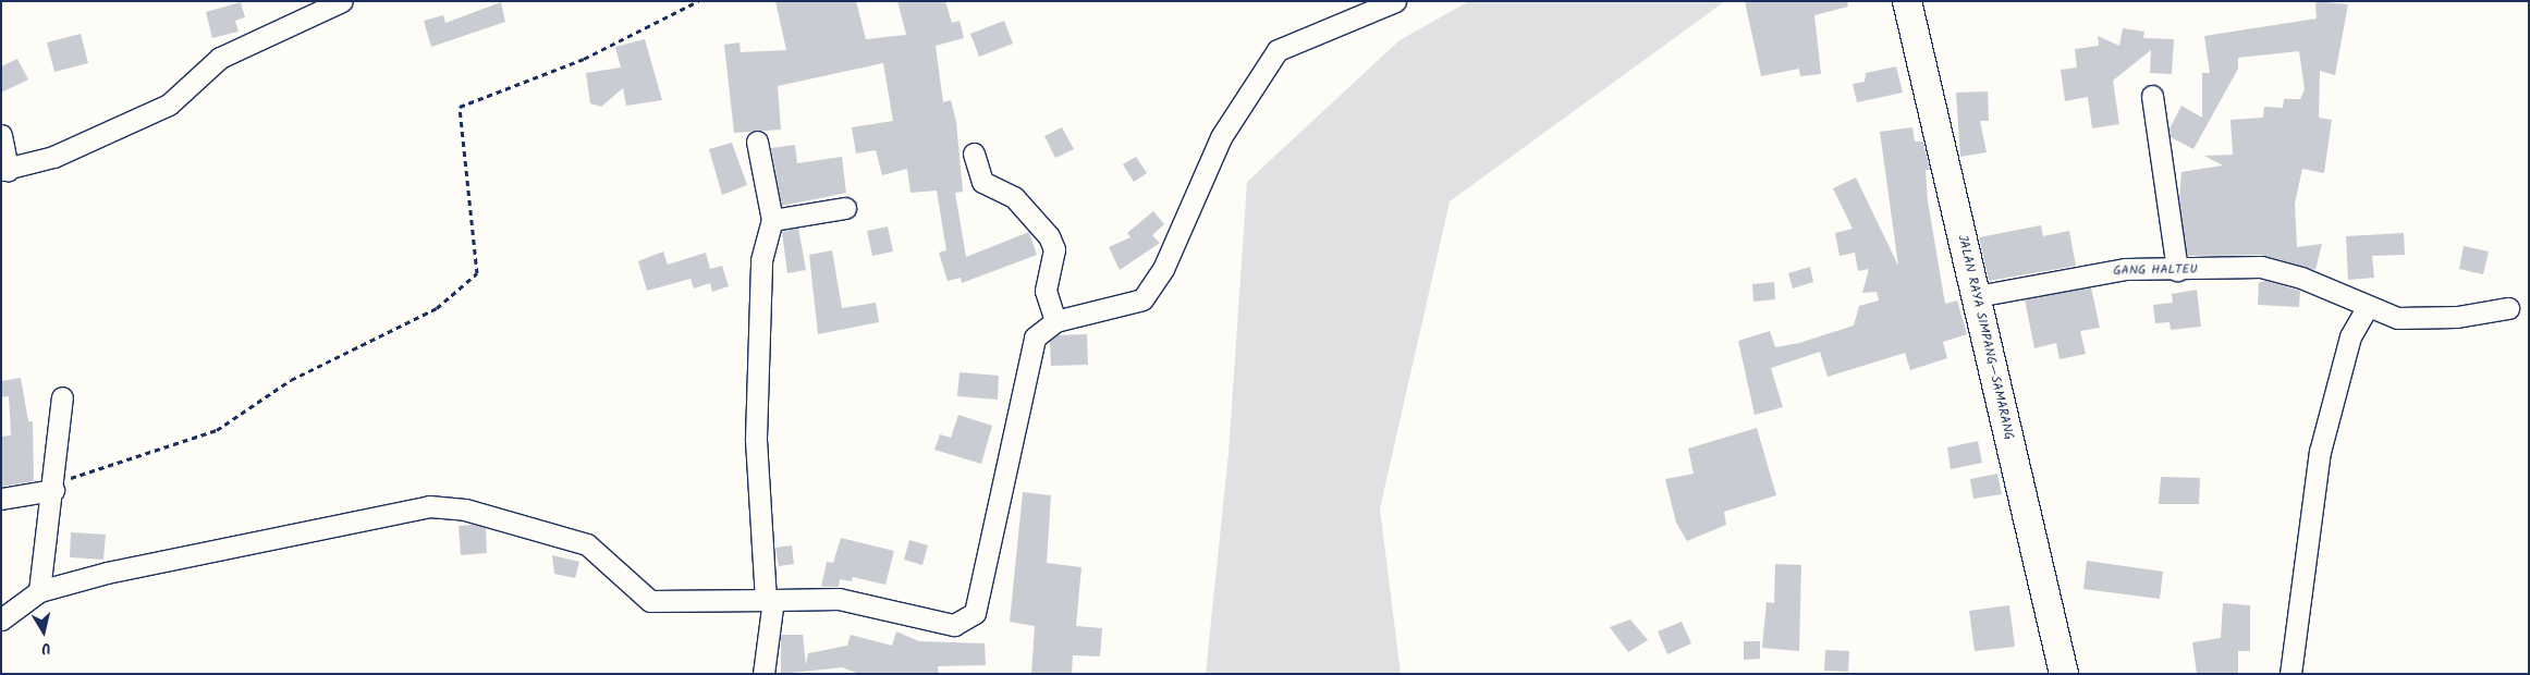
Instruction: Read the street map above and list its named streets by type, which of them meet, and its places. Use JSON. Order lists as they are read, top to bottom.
{
  "streets": {
    "main road": ["JALAN RAYA SIMPANG—SAMARANG"],
    "street": ["GANG HALTEU"]
  },
  "crossings": [
    ["GANG HALTEU", "JALAN RAYA SIMPANG—SAMARANG"]
  ],
  "north": "bottom"
}
